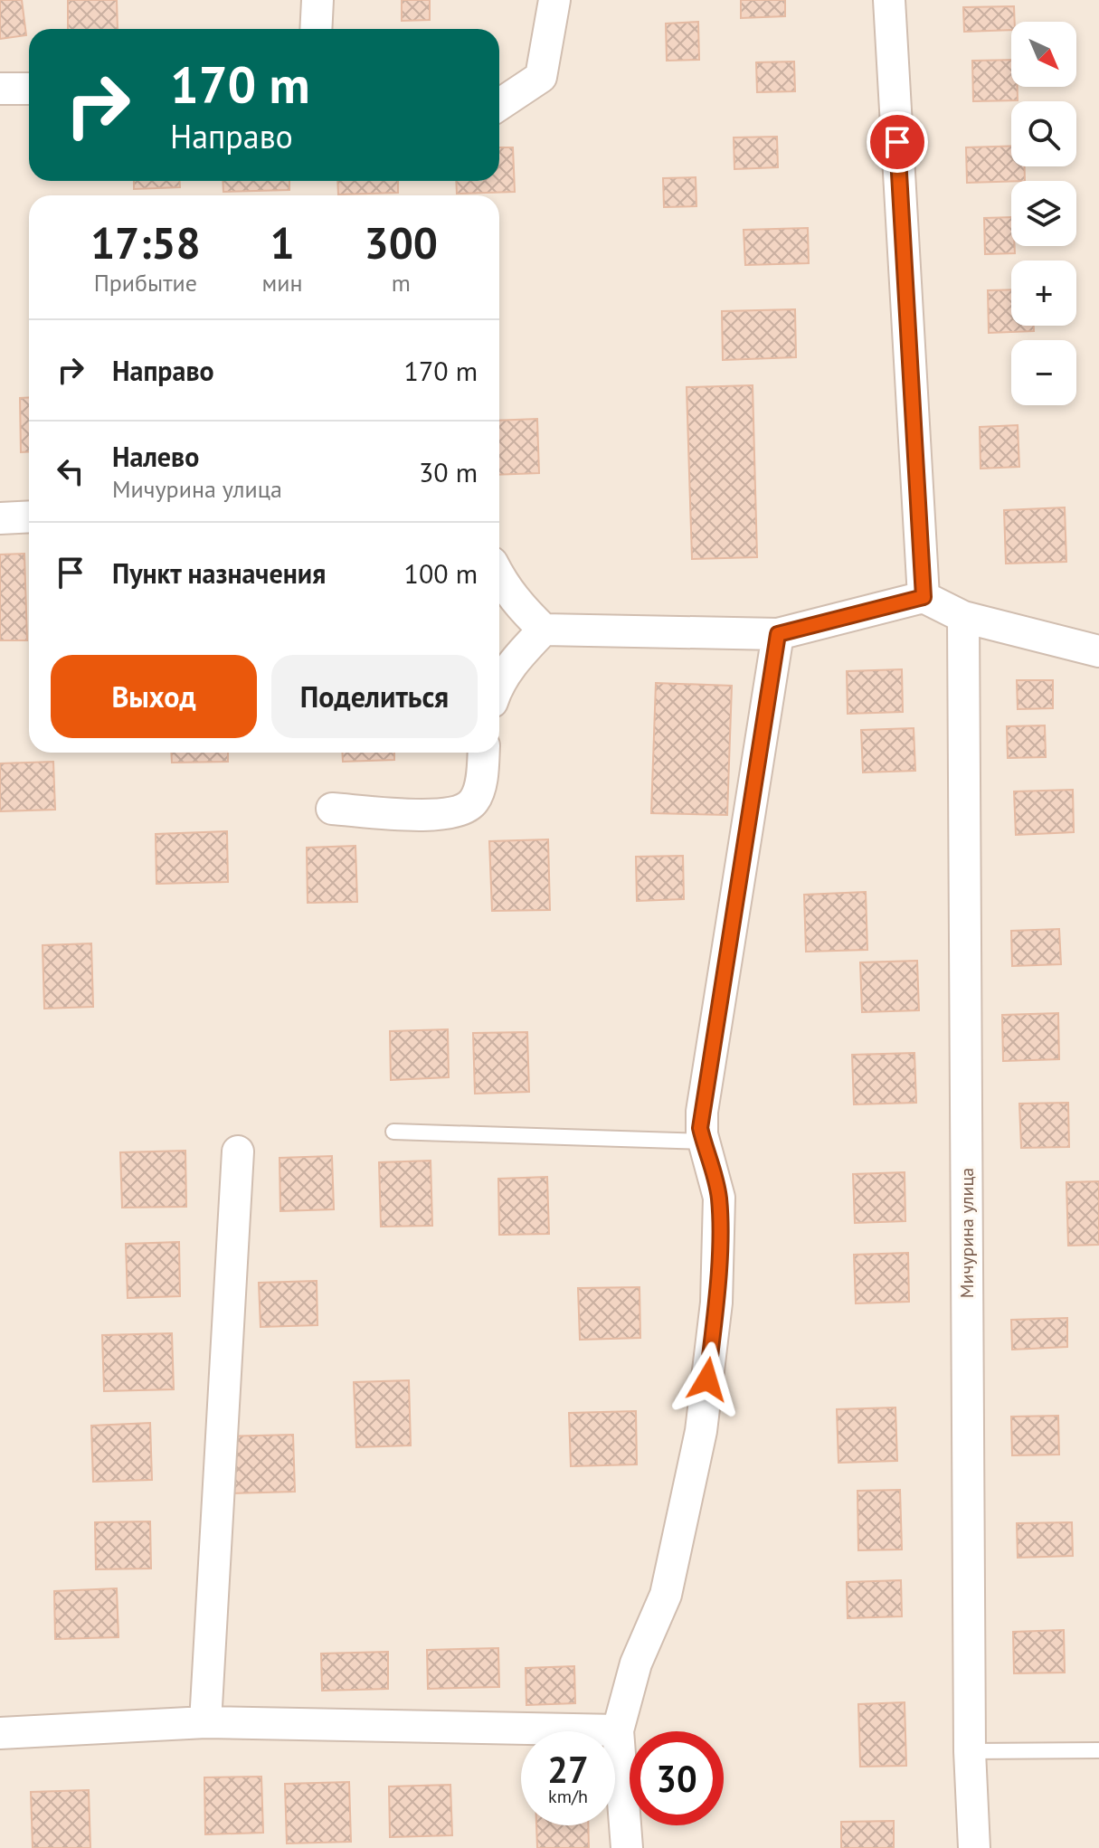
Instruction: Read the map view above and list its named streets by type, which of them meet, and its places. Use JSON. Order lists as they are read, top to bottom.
{
  "streets": {
    "street": ["Мичурина улица"]
  },
  "north": "bottom right",
  "page": {
    "map_buttons": ["+", "−"],
    "turn": ["170 m", "Направо"],
    "eta": [
      "17:58",
      "Прибытие",
      "1",
      "мин",
      "300",
      "m"
    ],
    "list": [
      {
        "name": "Направо",
        "value": "170 m"
      },
      {
        "name": "Налево",
        "note": "Мичурина улица",
        "value": "30 m"
      },
      {
        "name": "Пункт назначения",
        "value": "100 m"
      }
    ],
    "buttons": ["Выход", "Поделиться"],
    "speed": "27 km/h",
    "limit": "30"
  }
}
